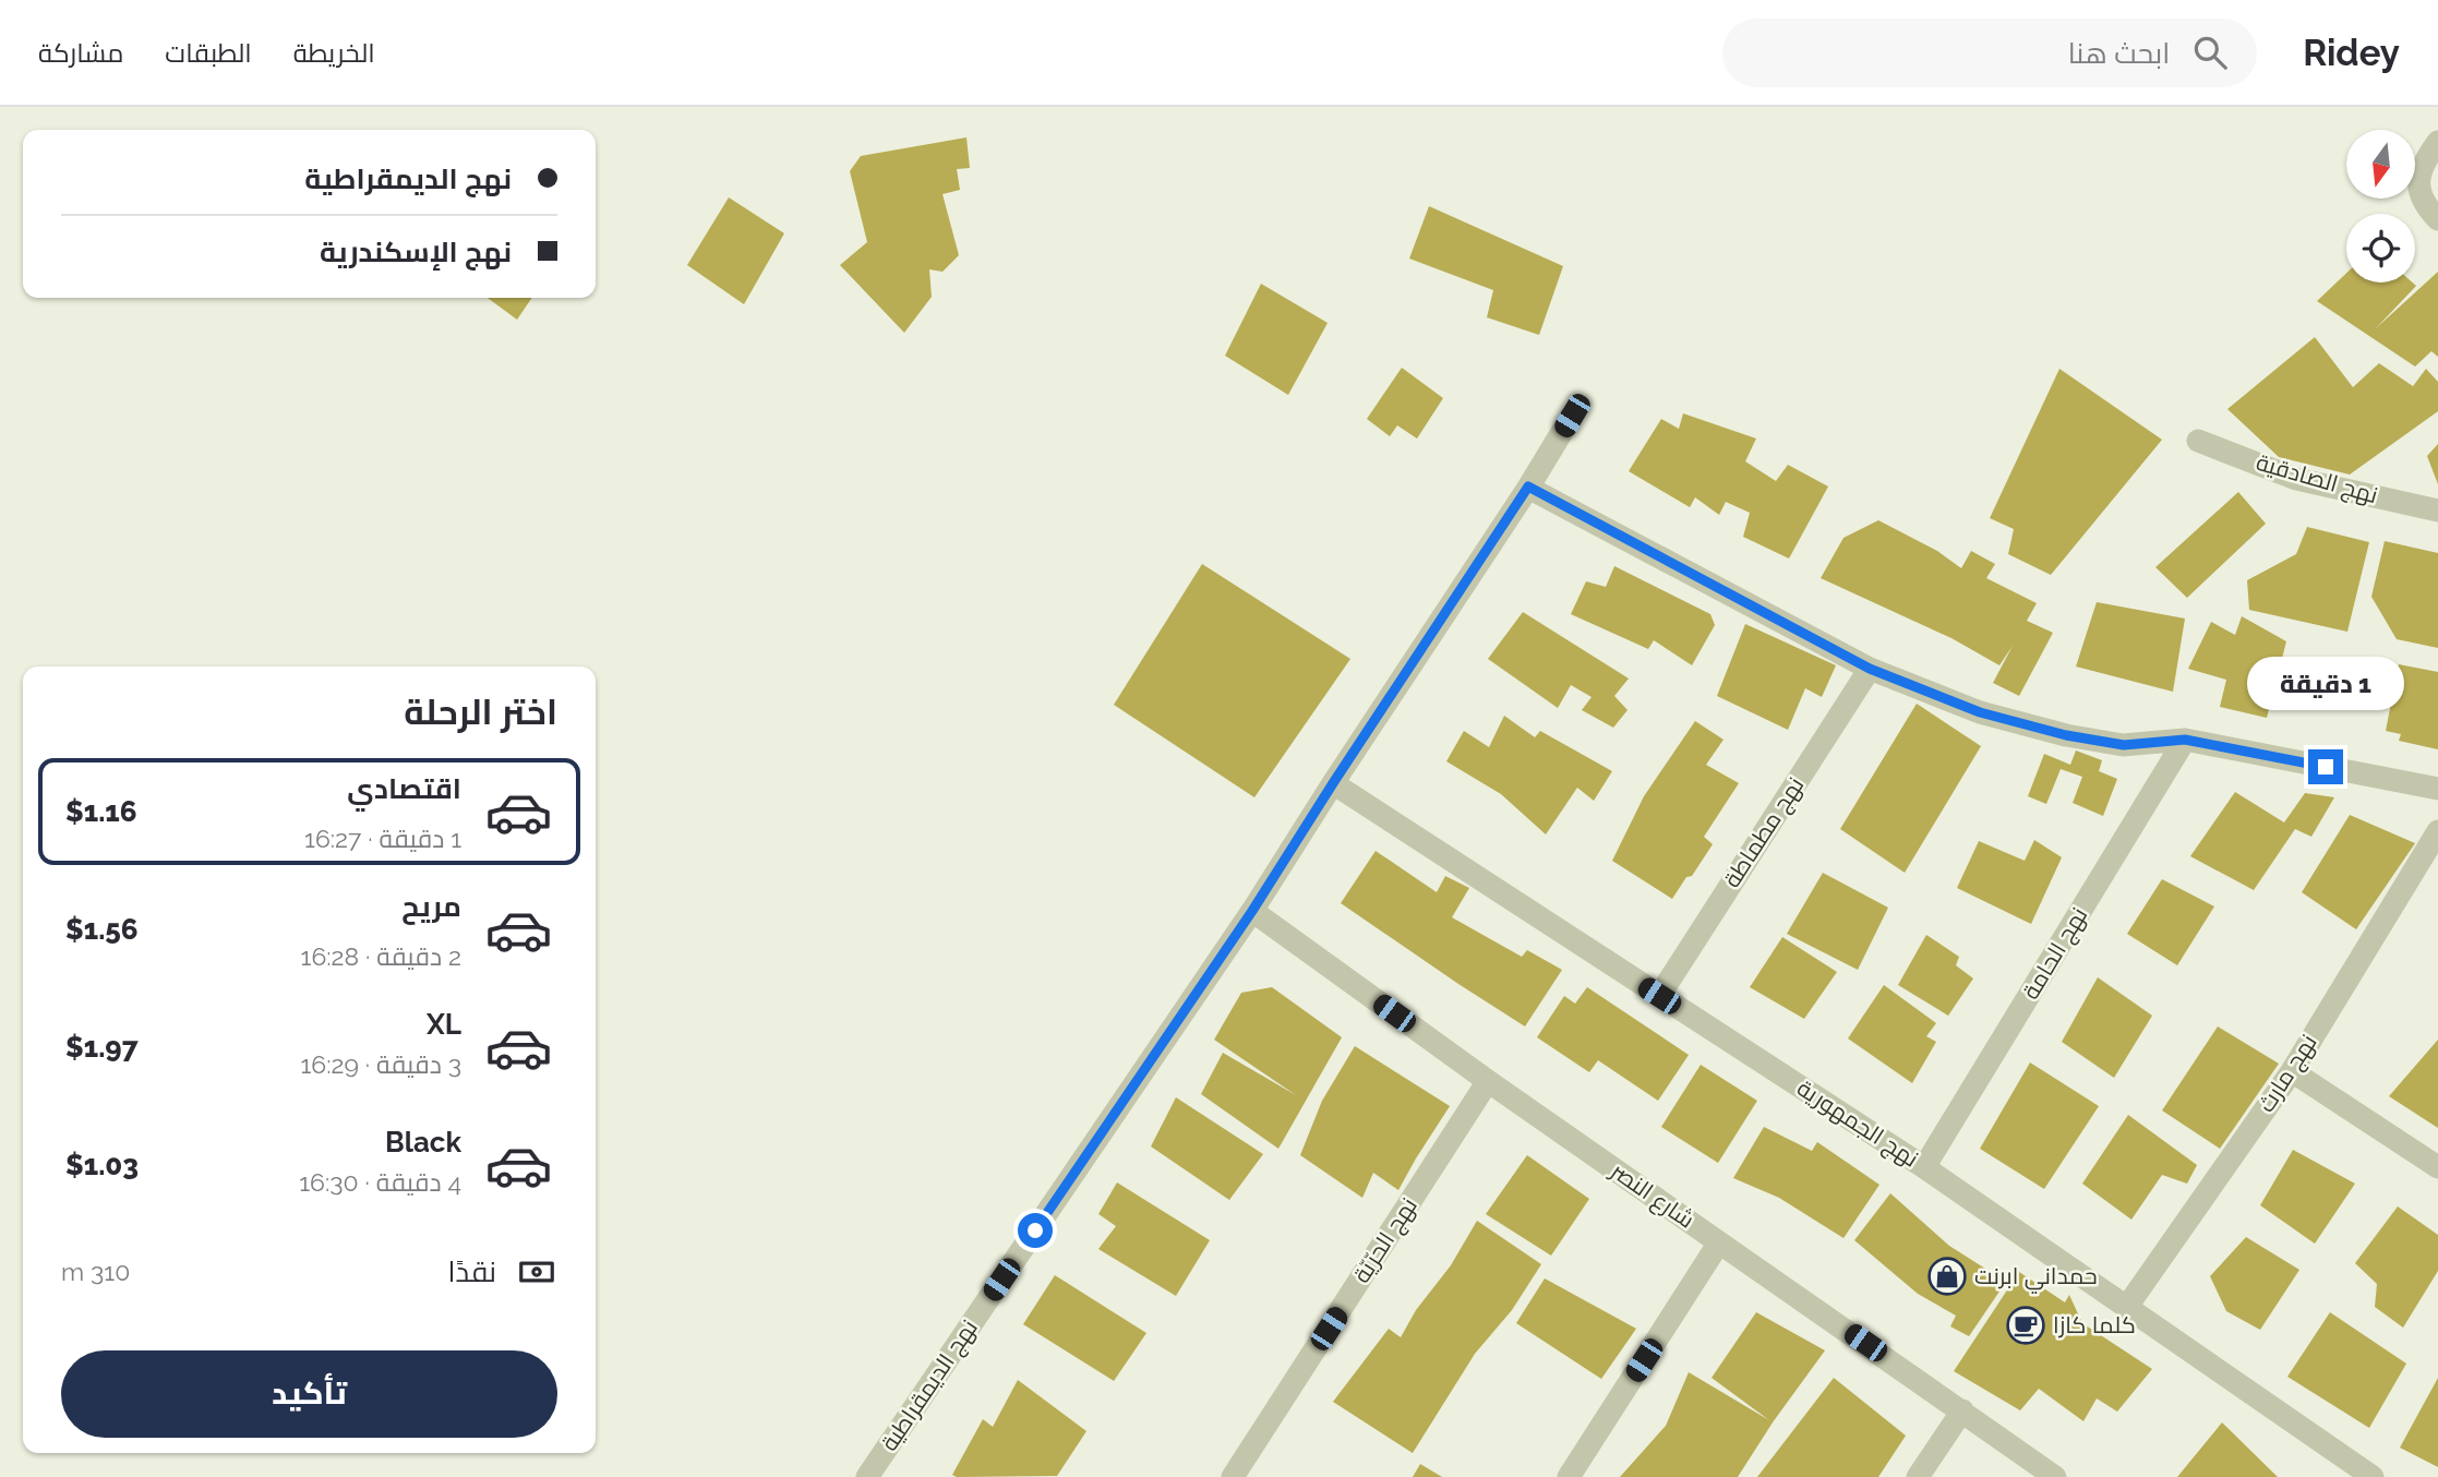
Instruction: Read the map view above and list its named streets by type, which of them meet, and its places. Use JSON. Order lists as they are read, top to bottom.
{
  "streets": {
    "street": [
      "نهج الصادقية",
      "نهج مطماطة",
      "نهج الحامة",
      "نهج مارث",
      "نهج الجمهورية",
      "شارع النصر",
      "نهج الحرّيّة",
      "نهج الديمقراطية"
    ]
  },
  "crossings": [
    ["نهج مطماطة", "نهج الجمهورية"],
    ["نهج الحامة", "نهج الجمهورية"],
    ["نهج مارث", "نهج الجمهورية"],
    ["نهج الجمهورية", "نهج الديمقراطية"],
    ["شارع النصر", "نهج الحرّيّة"],
    ["شارع النصر", "نهج الديمقراطية"]
  ],
  "places": {
    "shop": ["حمداني ابرنت"],
    "cafe": ["كلما كازا"]
  },
  "north": "bottom",
  "page": {
    "header": "Ridey",
    "search": "ابحث هنا",
    "nav": ["الخريطة", "الطبقات", "مشاركة"],
    "banner": ["نهج الديمقراطية", "نهج الإسكندرية"],
    "bubble": "1 دقيقة",
    "heading": "اختر الرحلة",
    "list": [
      {
        "name": "اقتصادي",
        "note": "1 دقيقة · 16:27",
        "value": "$1.16"
      },
      {
        "name": "مريح",
        "note": "2 دقيقة · 16:28",
        "value": "$1.56"
      },
      {
        "name": "XL",
        "note": "3 دقيقة · 16:29",
        "value": "$1.97"
      },
      {
        "name": "Black",
        "note": "4 دقيقة · 16:30",
        "value": "$1.03"
      }
    ],
    "pay": ["نقدًا", "310 m"],
    "buttons": "تأكيد"
  }
}
